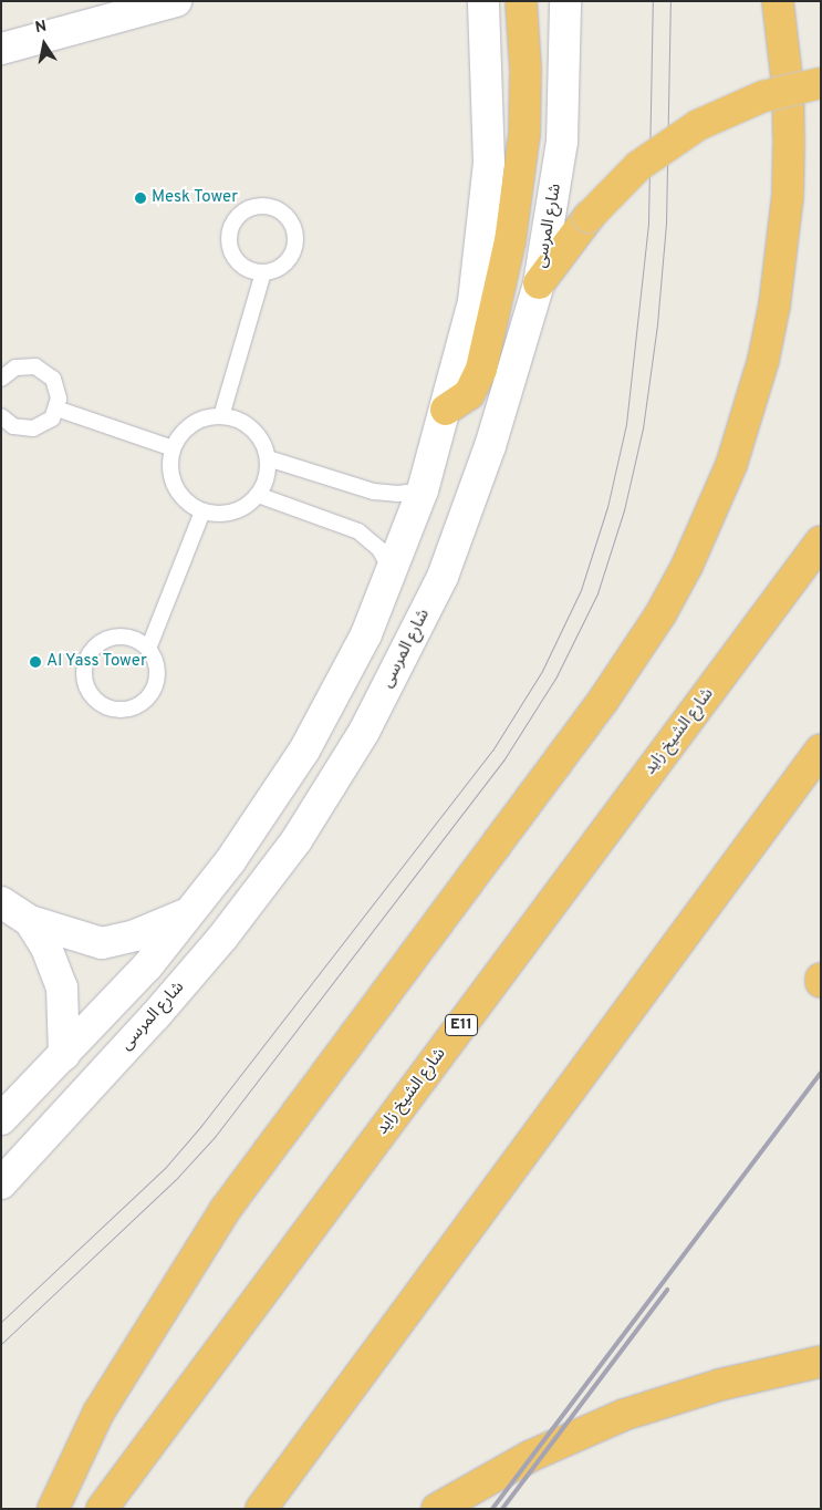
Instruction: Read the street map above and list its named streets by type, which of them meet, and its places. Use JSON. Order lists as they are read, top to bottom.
{
  "streets": {
    "highway": ["شارع الشيخ زايد", "E11"],
    "main road": ["شارع المرسى"]
  },
  "places": ["Mesk Tower", "Al Yass Tower"],
  "north": "top"
}
